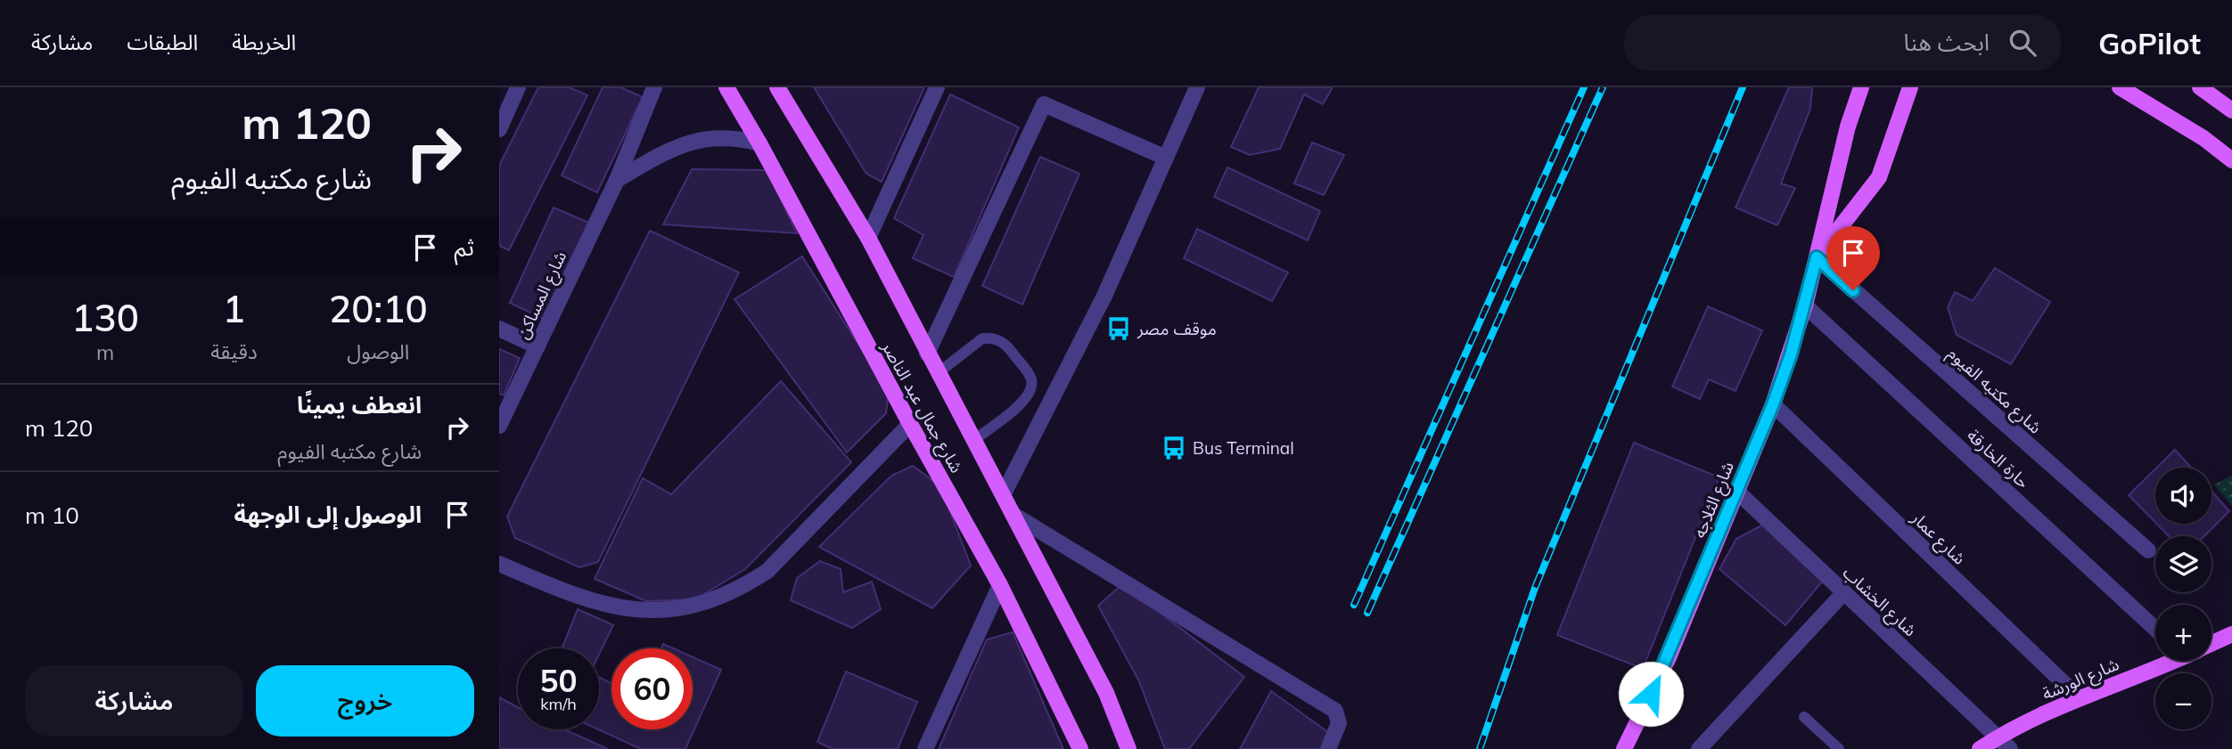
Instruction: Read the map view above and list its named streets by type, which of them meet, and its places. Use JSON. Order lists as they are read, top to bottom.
{
  "streets": {
    "main road": ["شارع جمال عبد الناصر", "شارع الثلاجه", "شارع الورشة"],
    "street": [
      "شارع المساكن",
      "شارع مكتبه الفيوم",
      "حارة الخارقة",
      "شارع عمار",
      "شارع الخشاب"
    ]
  },
  "crossings": [
    ["شارع مكتبه الفيوم", "شارع الثلاجه"],
    ["حارة الخارقة", "شارع الثلاجه"],
    ["شارع الثلاجه", "شارع عمار"],
    ["شارع الثلاجه", "شارع الخشاب"],
    ["شارع عمار", "شارع الورشة"],
    ["شارع الخشاب", "شارع الورشة"]
  ],
  "places": {
    "bus stop": ["موقف مصر", "Bus Terminal"]
  },
  "page": {
    "header": "GoPilot",
    "search": "ابحث هنا",
    "nav": ["الخريطة", "الطبقات", "مشاركة"],
    "turn": ["120 m", "شارع مكتبه الفيوم"],
    "then": "ثم",
    "eta": [
      "20:10",
      "الوصول",
      "1",
      "دقيقة",
      "130",
      "m"
    ],
    "list": [
      {
        "name": "انعطف يمينًا",
        "note": "شارع مكتبه الفيوم",
        "value": "120 m"
      },
      {
        "name": "الوصول إلى الوجهة",
        "value": "10 m"
      }
    ],
    "map_buttons": ["+", "−"],
    "speed": "50 km/h",
    "limit": "60",
    "buttons": ["خروج", "مشاركة"]
  }
}
